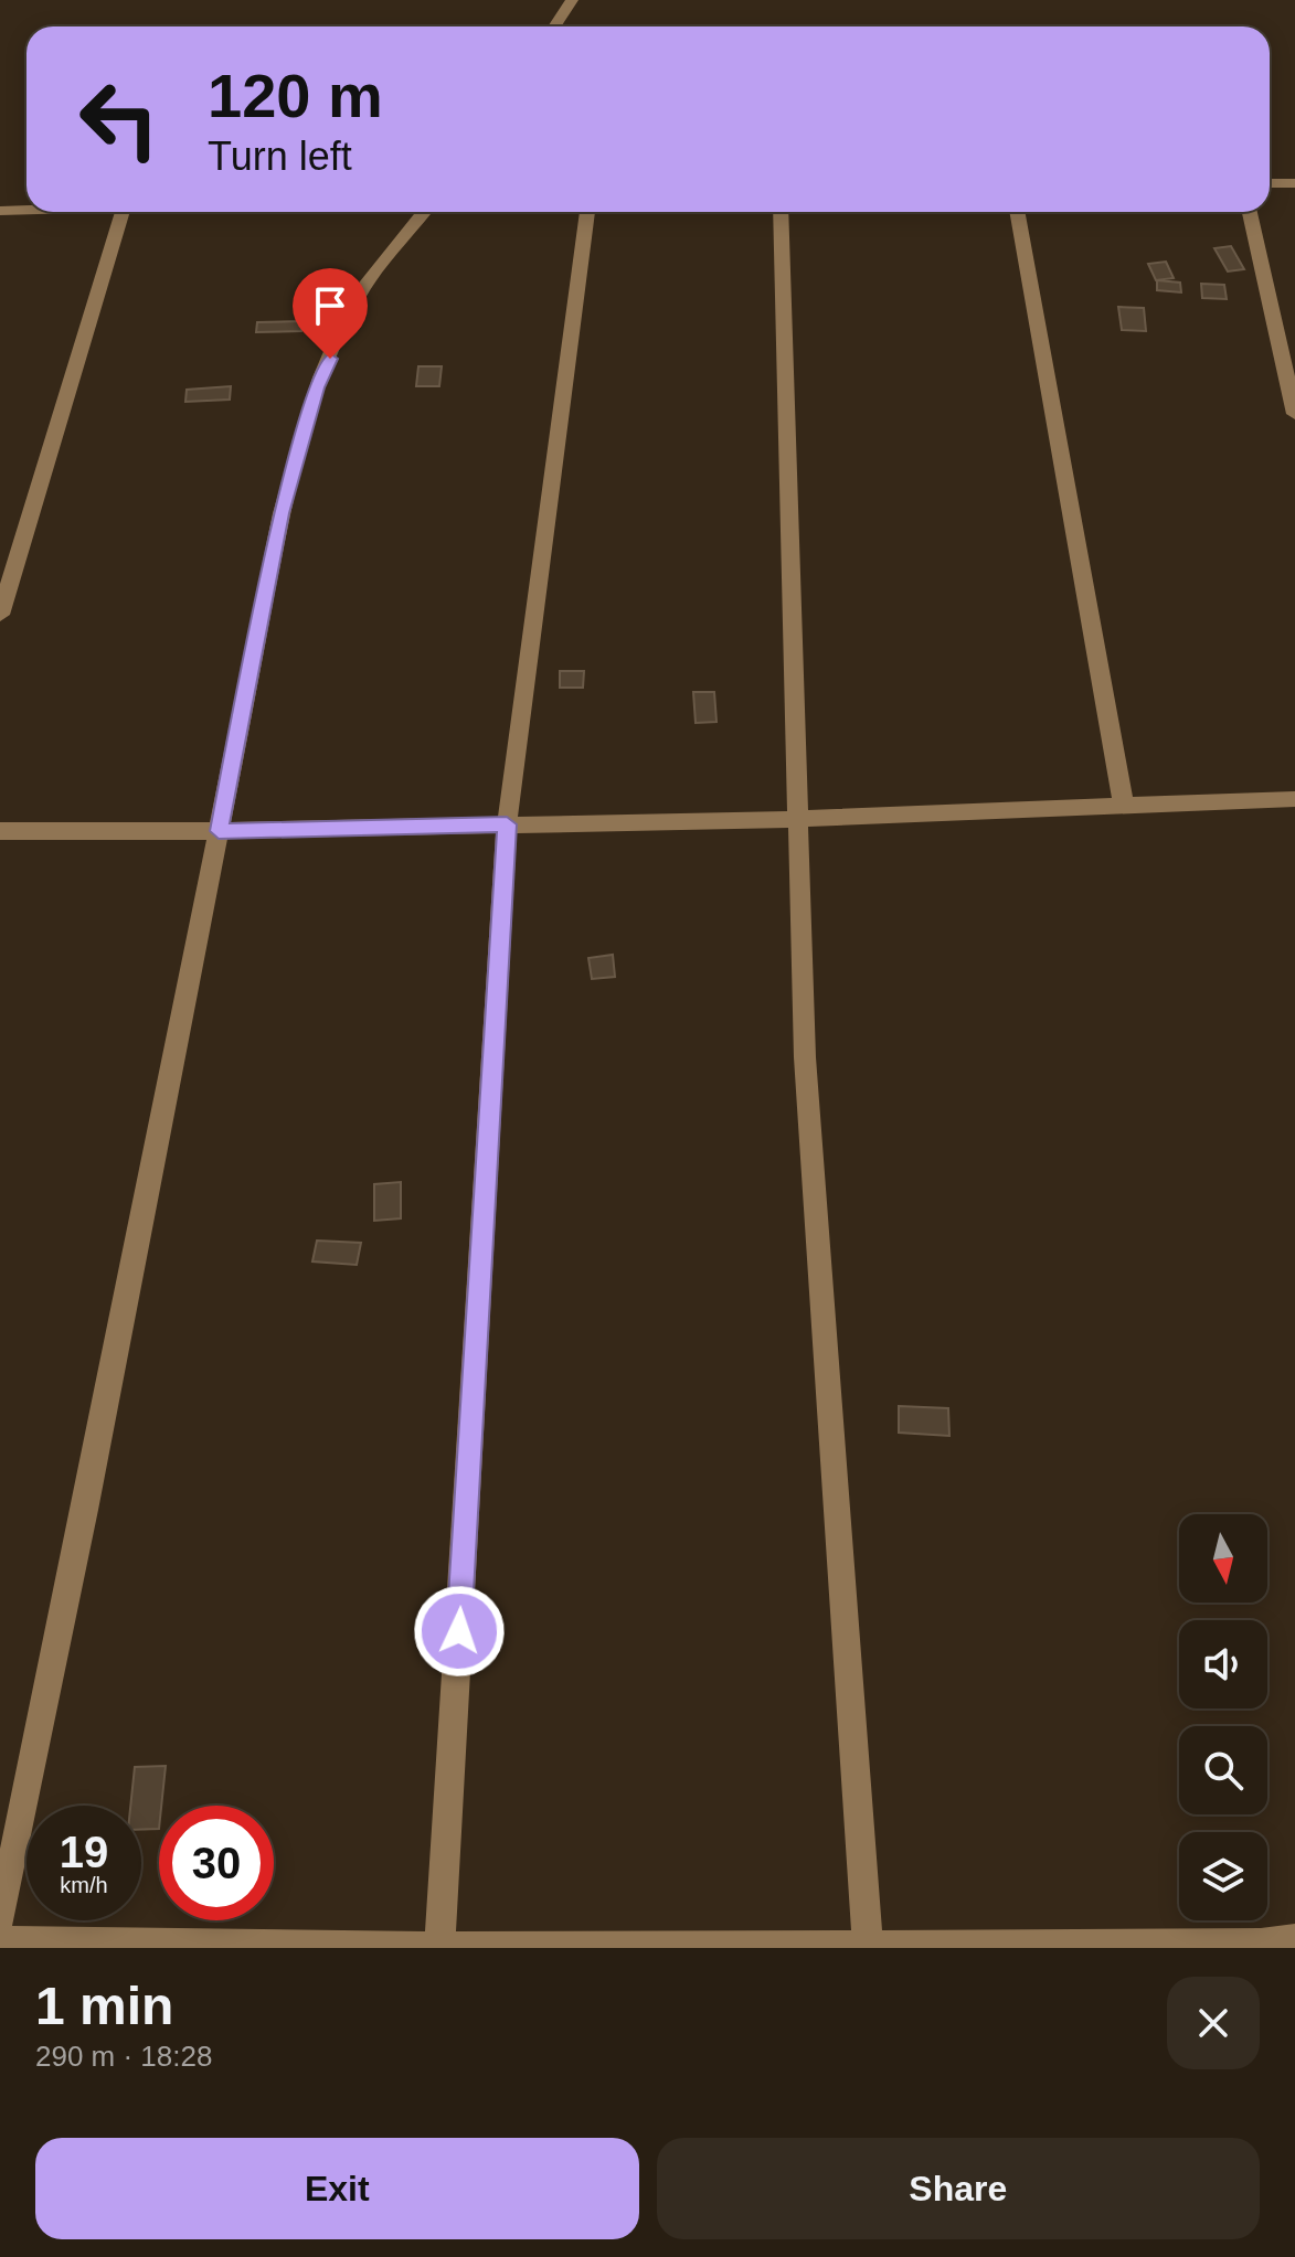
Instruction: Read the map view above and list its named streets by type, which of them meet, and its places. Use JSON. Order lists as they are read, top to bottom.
{
  "north": "bottom",
  "page": {
    "turn": ["120 m", "Turn left"],
    "speed": "19 km/h",
    "limit": "30",
    "heading": ["1 min", "290 m · 18:28"],
    "buttons": ["Exit", "Share"]
  }
}
